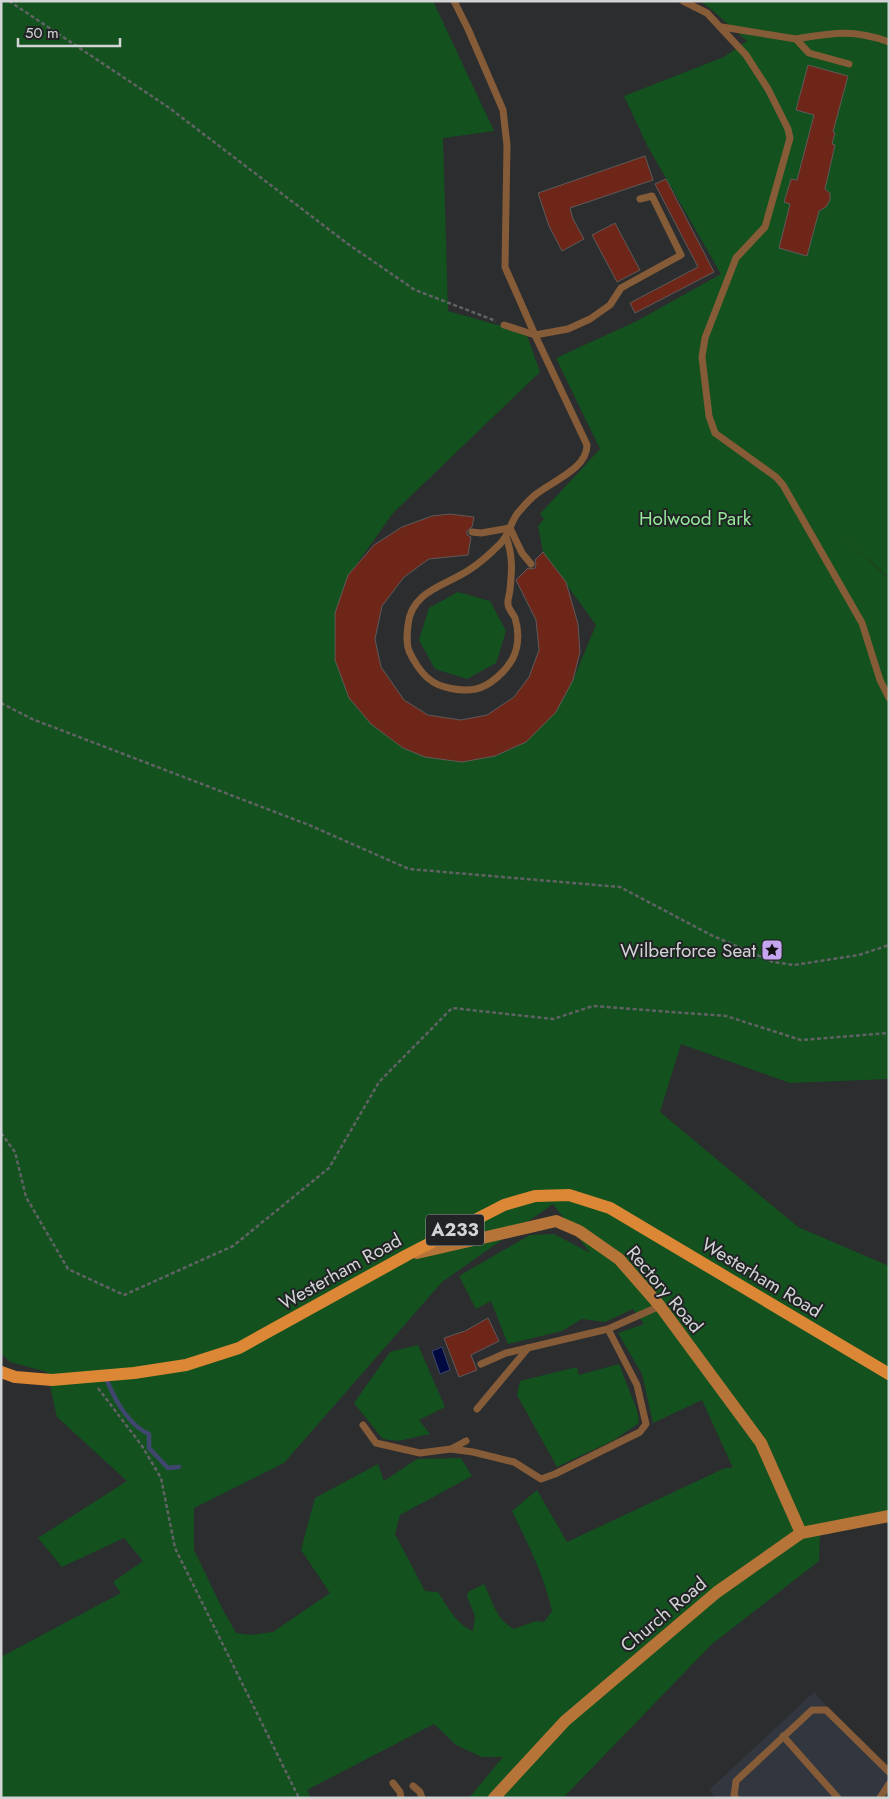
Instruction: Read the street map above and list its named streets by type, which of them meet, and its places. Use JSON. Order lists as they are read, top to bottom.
{
  "streets": {
    "main road": ["A233", "Westerham Road"],
    "street": ["Rectory Road", "Church Road"]
  },
  "crossings": [
    ["Westerham Road", "Rectory Road"],
    ["Rectory Road", "Church Road"]
  ],
  "parks": ["Holwood Park"],
  "places": {
    "place": ["Wilberforce Seat"]
  },
  "scale_bar": "50 m"
}
